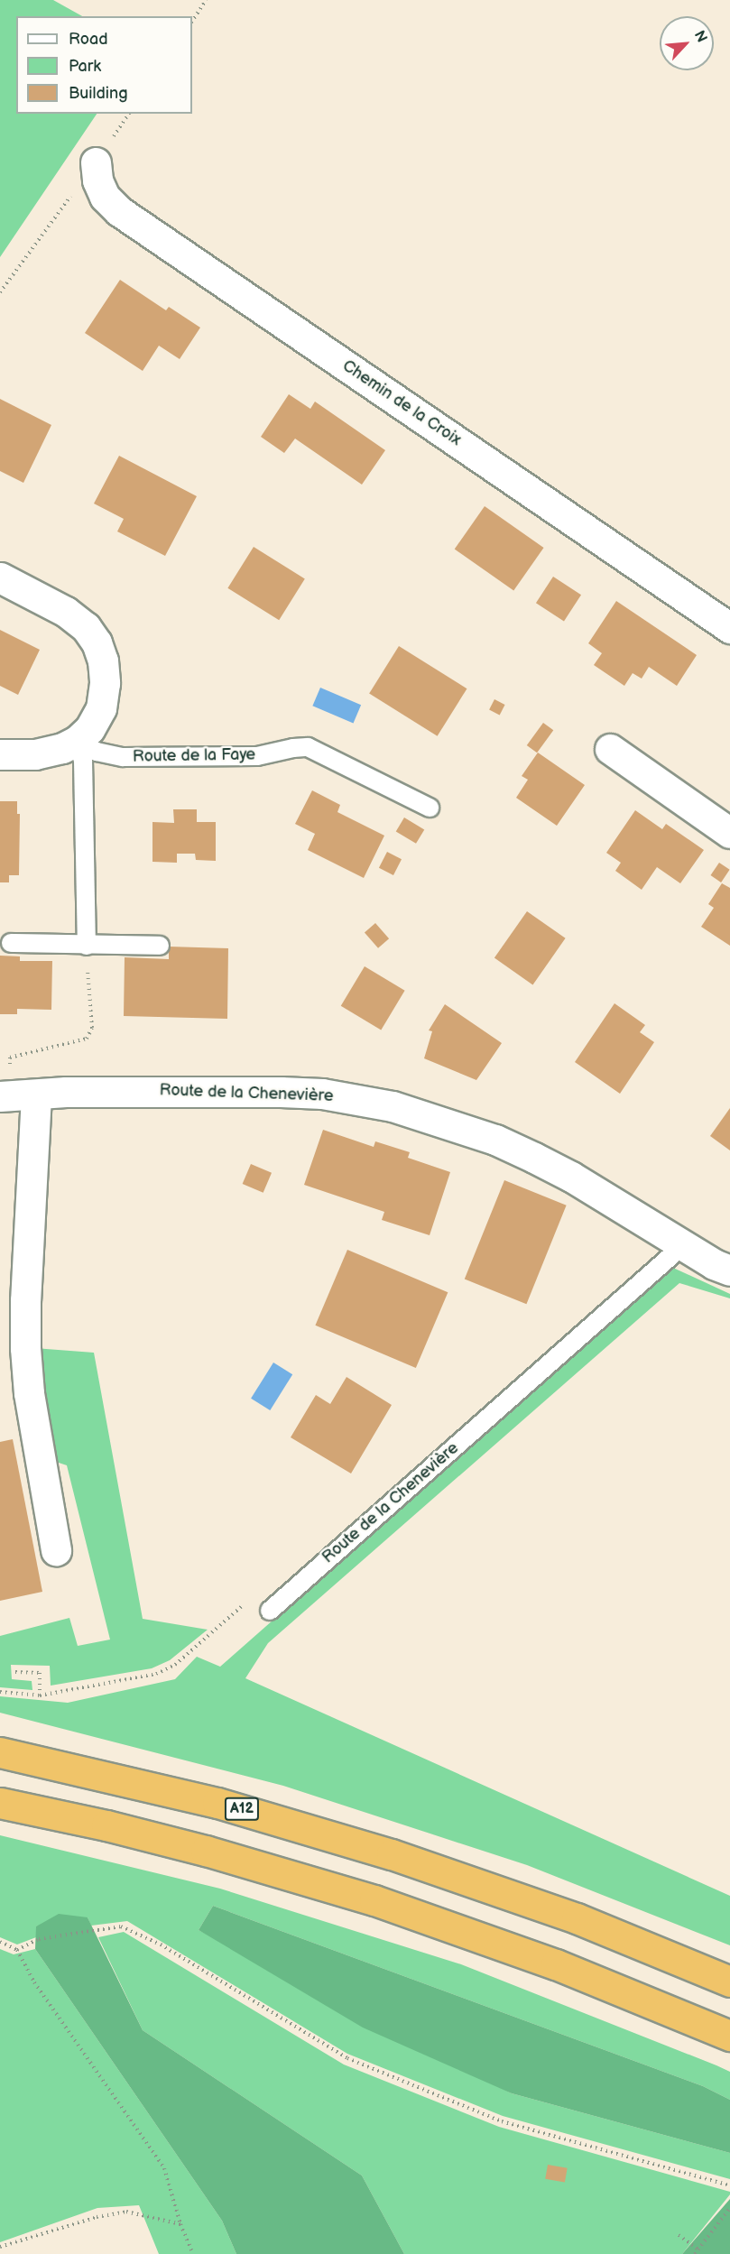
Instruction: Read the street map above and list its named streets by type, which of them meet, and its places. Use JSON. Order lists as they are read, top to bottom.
{
  "streets": {
    "highway": ["A12"],
    "street": ["Chemin de la Croix", "Route de la Chenevière"],
    "lane": ["Route de la Faye"]
  },
  "legend": ["Road", "Park", "Building"],
  "north": "top right"
}
